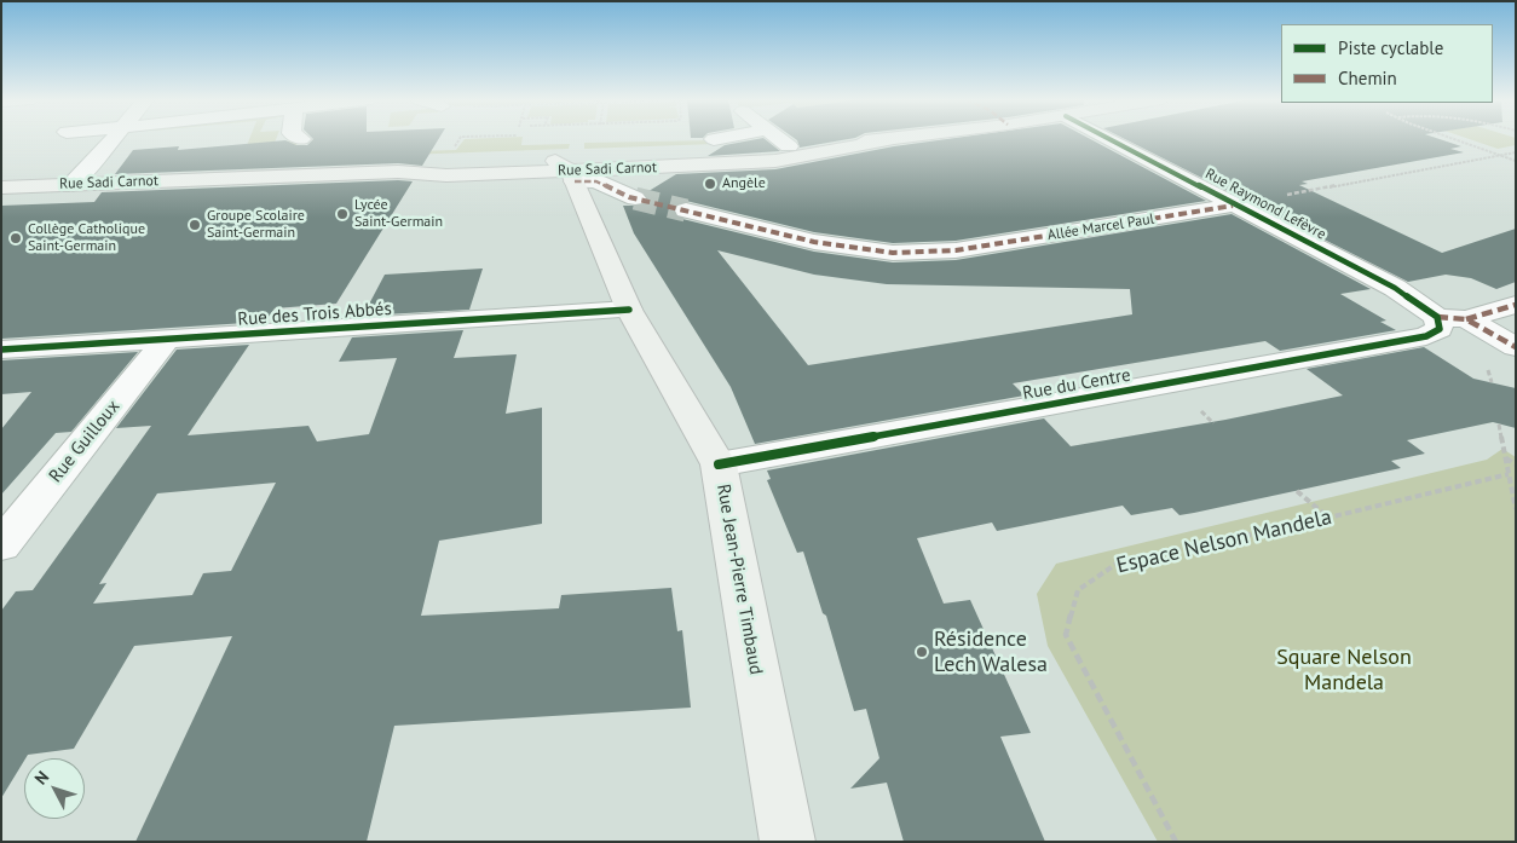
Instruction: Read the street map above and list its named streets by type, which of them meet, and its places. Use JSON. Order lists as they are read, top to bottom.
{
  "streets": {
    "main road": ["Rue Sadi Carnot", "Rue Jean-Pierre Timbaud"],
    "street": [
      "Rue Raymond Lefèvre",
      "Allée Marcel Paul",
      "Rue des Trois Abbés",
      "Rue du Centre",
      "Rue Guilloux"
    ],
    "path": ["Espace Nelson Mandela"]
  },
  "crossings": [
    ["Rue Sadi Carnot", "Rue Jean-Pierre Timbaud"],
    ["Rue Raymond Lefèvre", "Allée Marcel Paul"],
    ["Rue Raymond Lefèvre", "Rue du Centre"],
    ["Rue des Trois Abbés", "Rue Guilloux"],
    ["Rue des Trois Abbés", "Rue Jean-Pierre Timbaud"],
    ["Rue du Centre", "Rue Jean-Pierre Timbaud"]
  ],
  "parks": ["Square Nelson Mandela"],
  "places": [
    "Angèle",
    "Lycée Saint-Germain",
    "Groupe Scolaire Saint-Germain",
    "Collège Catholique Saint-Germain",
    "Résidence Lech Walesa"
  ],
  "legend": ["Piste cyclable", "Chemin"],
  "north": "top left"
}
